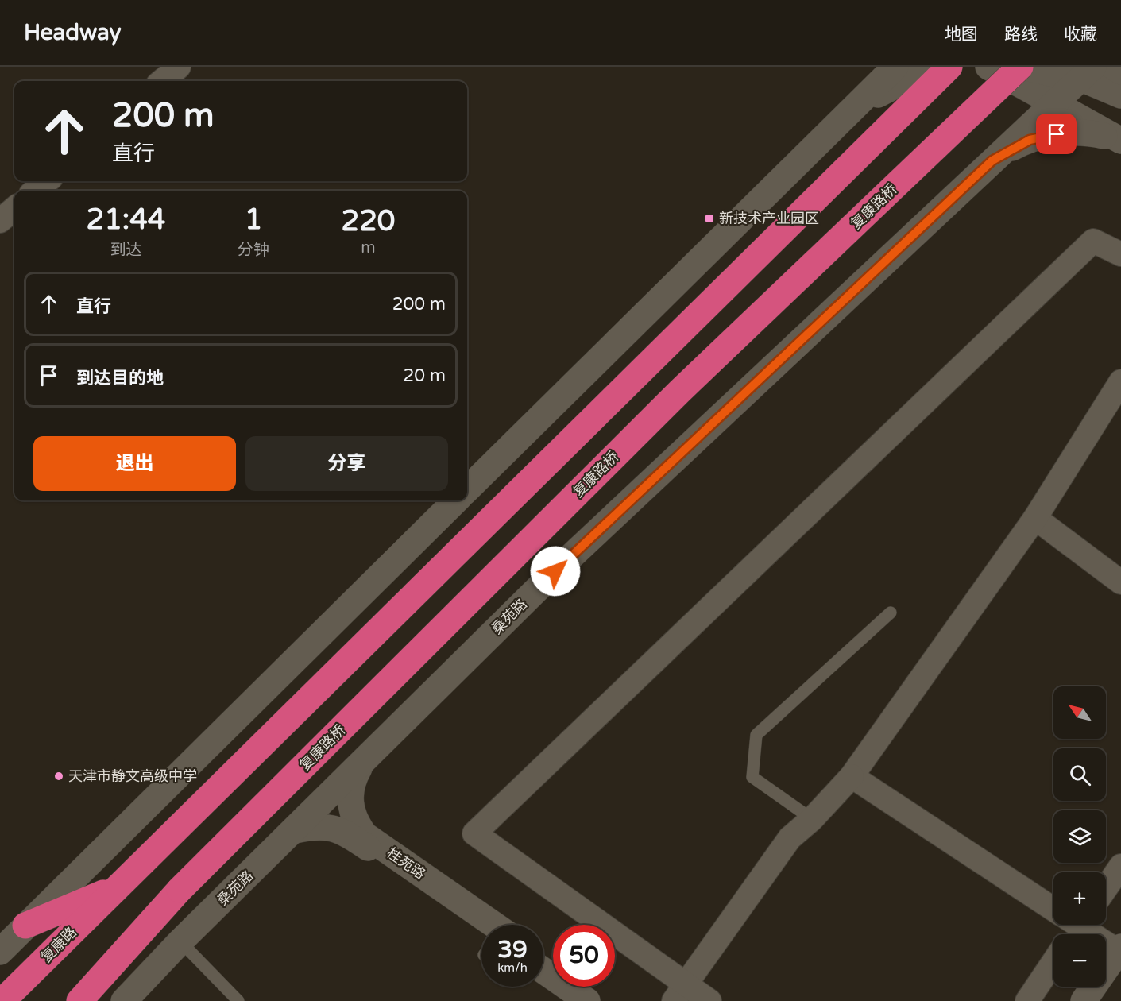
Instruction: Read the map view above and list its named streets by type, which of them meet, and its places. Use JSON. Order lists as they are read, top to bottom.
{
  "streets": {
    "highway": ["复康路桥", "复康路"],
    "main road": ["桑苑路", "桂苑路"]
  },
  "crossings": [
    ["桑苑路", "桂苑路"]
  ],
  "places": {
    "transit": ["新技术产业园区"],
    "other": ["天津市静文高级中学"]
  },
  "north": "top left",
  "page": {
    "header": "Headway",
    "nav": ["地图", "路线", "收藏"],
    "turn": ["200 m", "直行"],
    "eta": [
      "21:44",
      "到达",
      "1",
      "分钟",
      "220",
      "m"
    ],
    "list": [
      {
        "name": "直行",
        "value": "200 m"
      },
      {
        "name": "到达目的地",
        "value": "20 m"
      }
    ],
    "buttons": ["退出", "分享"],
    "map_buttons": ["+", "−"],
    "speed": "39 km/h",
    "limit": "50"
  }
}
